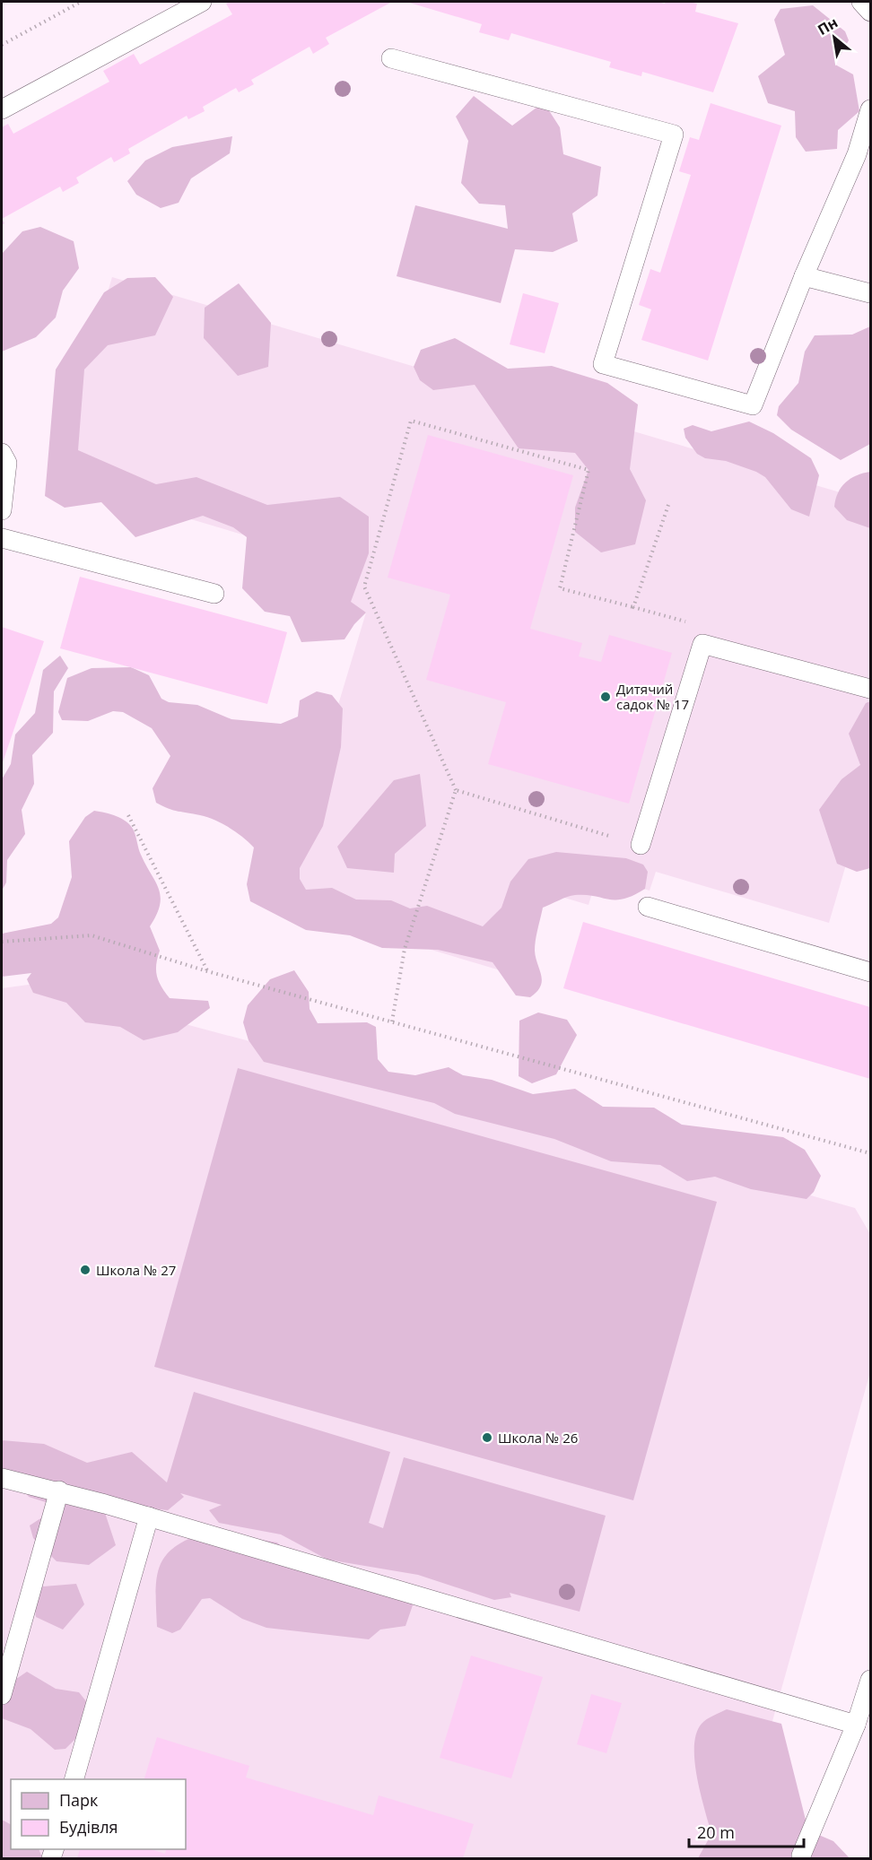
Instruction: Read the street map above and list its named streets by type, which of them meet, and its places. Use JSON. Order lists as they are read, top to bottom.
{
  "places": ["Дитячий садок № 17", "Школа № 27", "Школа № 26"],
  "legend": ["Парк", "Будівля"],
  "scale_bar": "20 m",
  "north": "top left"
}
